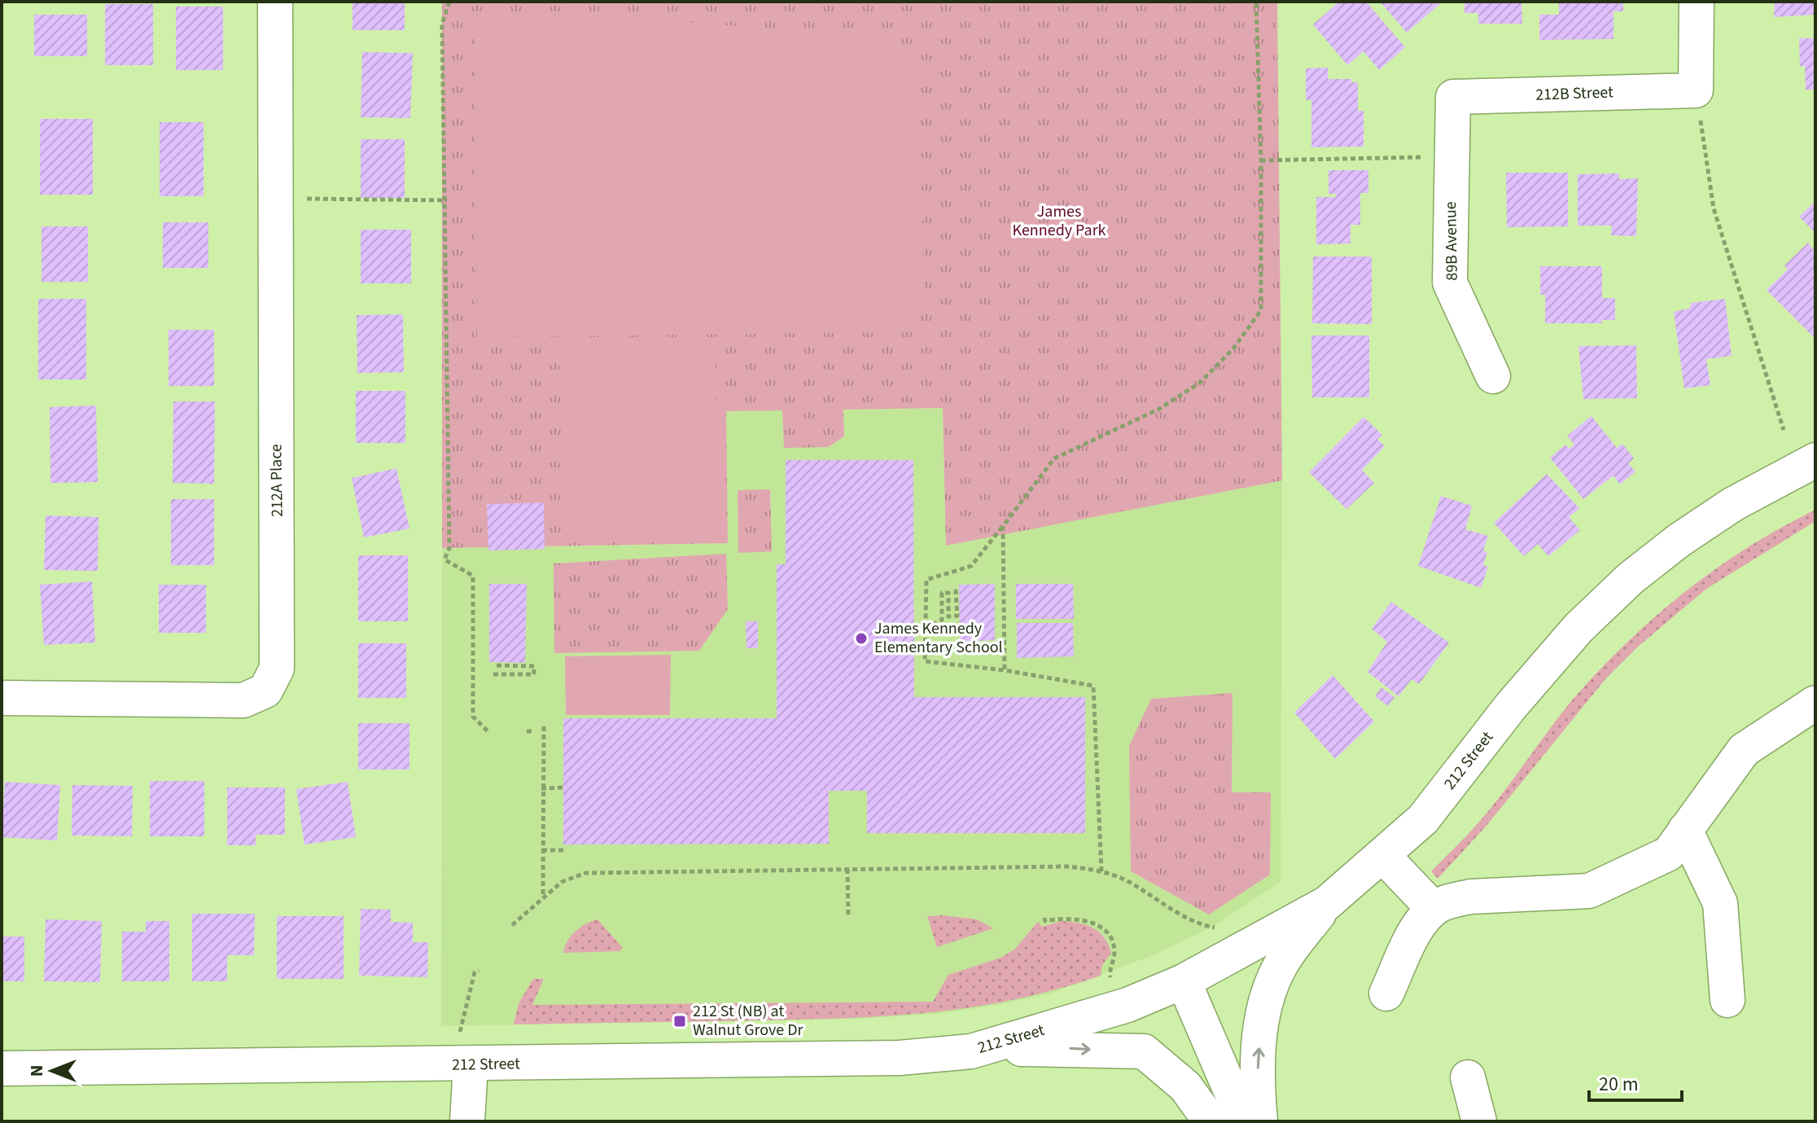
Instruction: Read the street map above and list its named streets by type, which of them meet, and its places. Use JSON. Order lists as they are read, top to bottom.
{
  "streets": {
    "street": [
      "212B Street",
      "89B Avenue",
      "212A Place",
      "212 Street"
    ]
  },
  "crossings": [
    ["212B Street", "89B Avenue"]
  ],
  "parks": ["James Kennedy Park"],
  "places": {
    "other": ["James Kennedy Elementary School"],
    "transit": ["212 St (NB) at Walnut Grove Dr"]
  },
  "scale_bar": "20 m",
  "north": "left"
}
